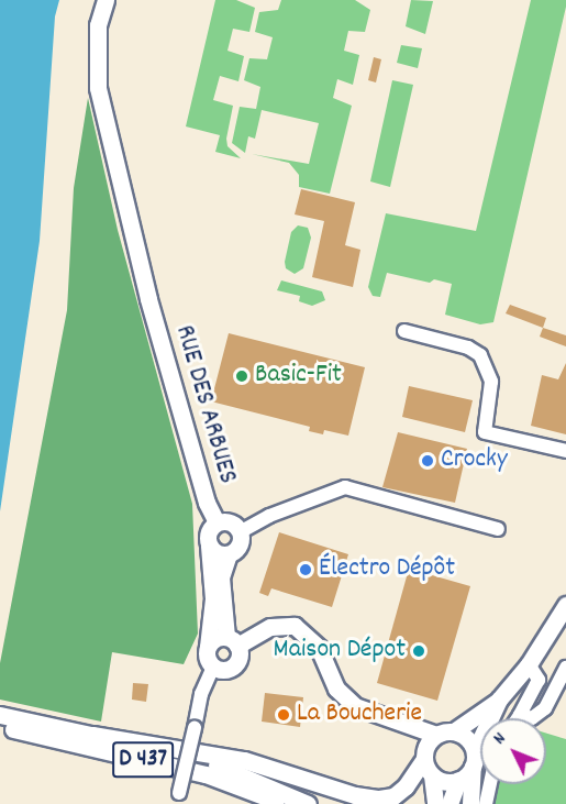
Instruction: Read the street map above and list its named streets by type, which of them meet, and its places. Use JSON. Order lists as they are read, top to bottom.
{
  "streets": {
    "main road": ["RUE DES ARBUES", "D 437"]
  },
  "places": [
    "Basic-Fit",
    "Crocky",
    "Électro Dépôt",
    "Maison Dépot",
    "La Boucherie"
  ],
  "north": "top left"
}
